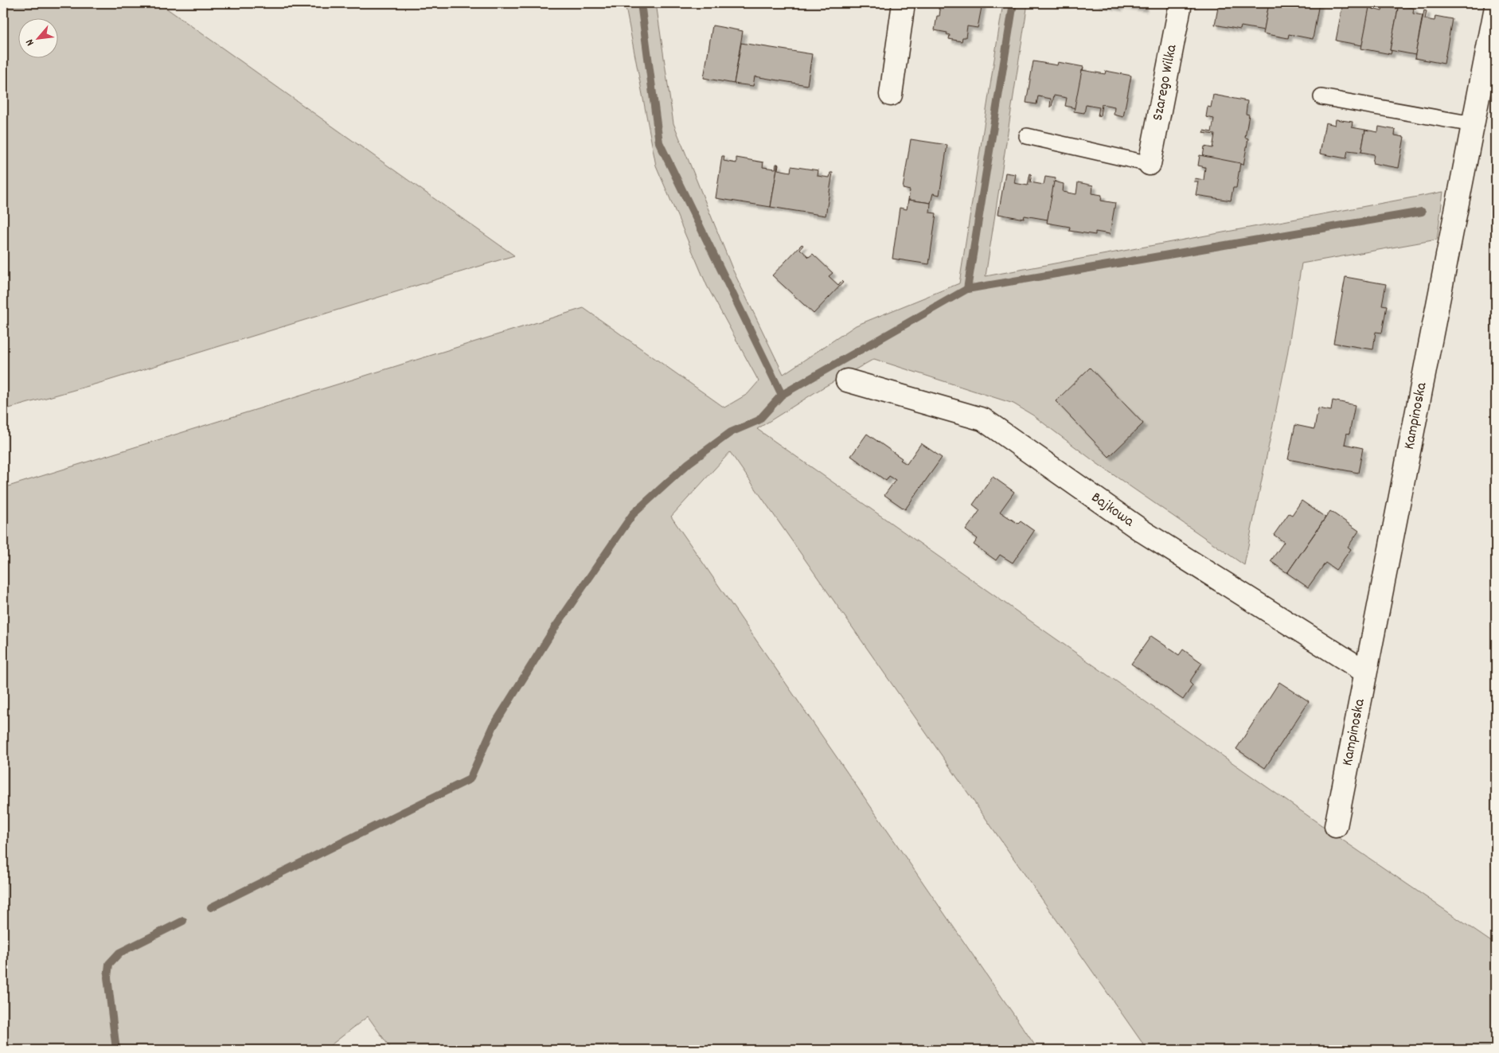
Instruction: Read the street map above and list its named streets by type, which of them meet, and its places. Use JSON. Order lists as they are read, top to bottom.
{
  "streets": {
    "street": ["Szarego Wilka", "Kampinoska", "Bajkowa"]
  },
  "crossings": [
    ["Kampinoska", "Bajkowa"]
  ],
  "north": "bottom left"
}
